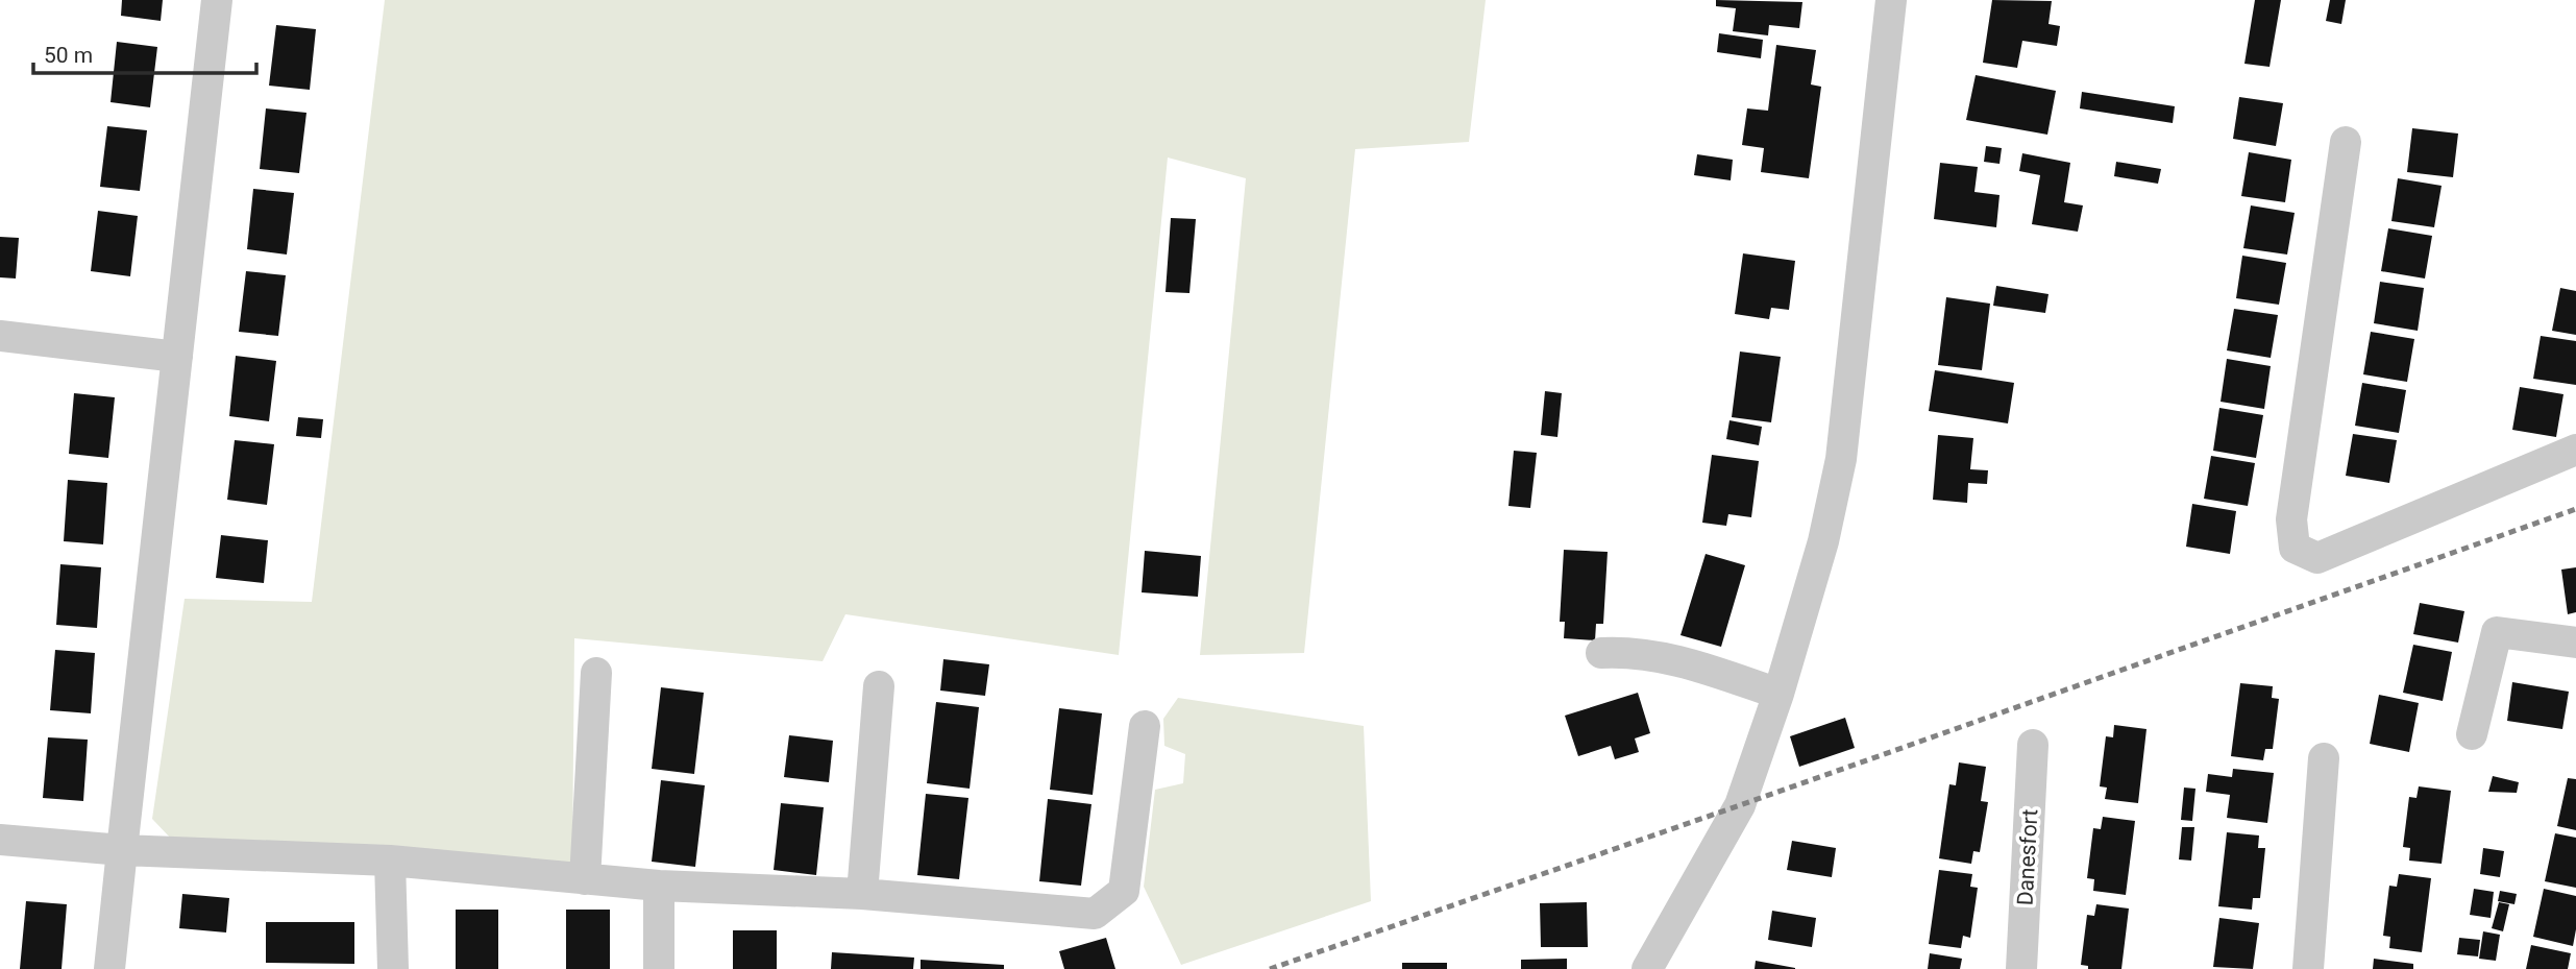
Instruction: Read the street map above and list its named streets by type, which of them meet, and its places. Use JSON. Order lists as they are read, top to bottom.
{
  "streets": {
    "street": ["Danesfort"]
  },
  "scale_bar": "50 m"
}
